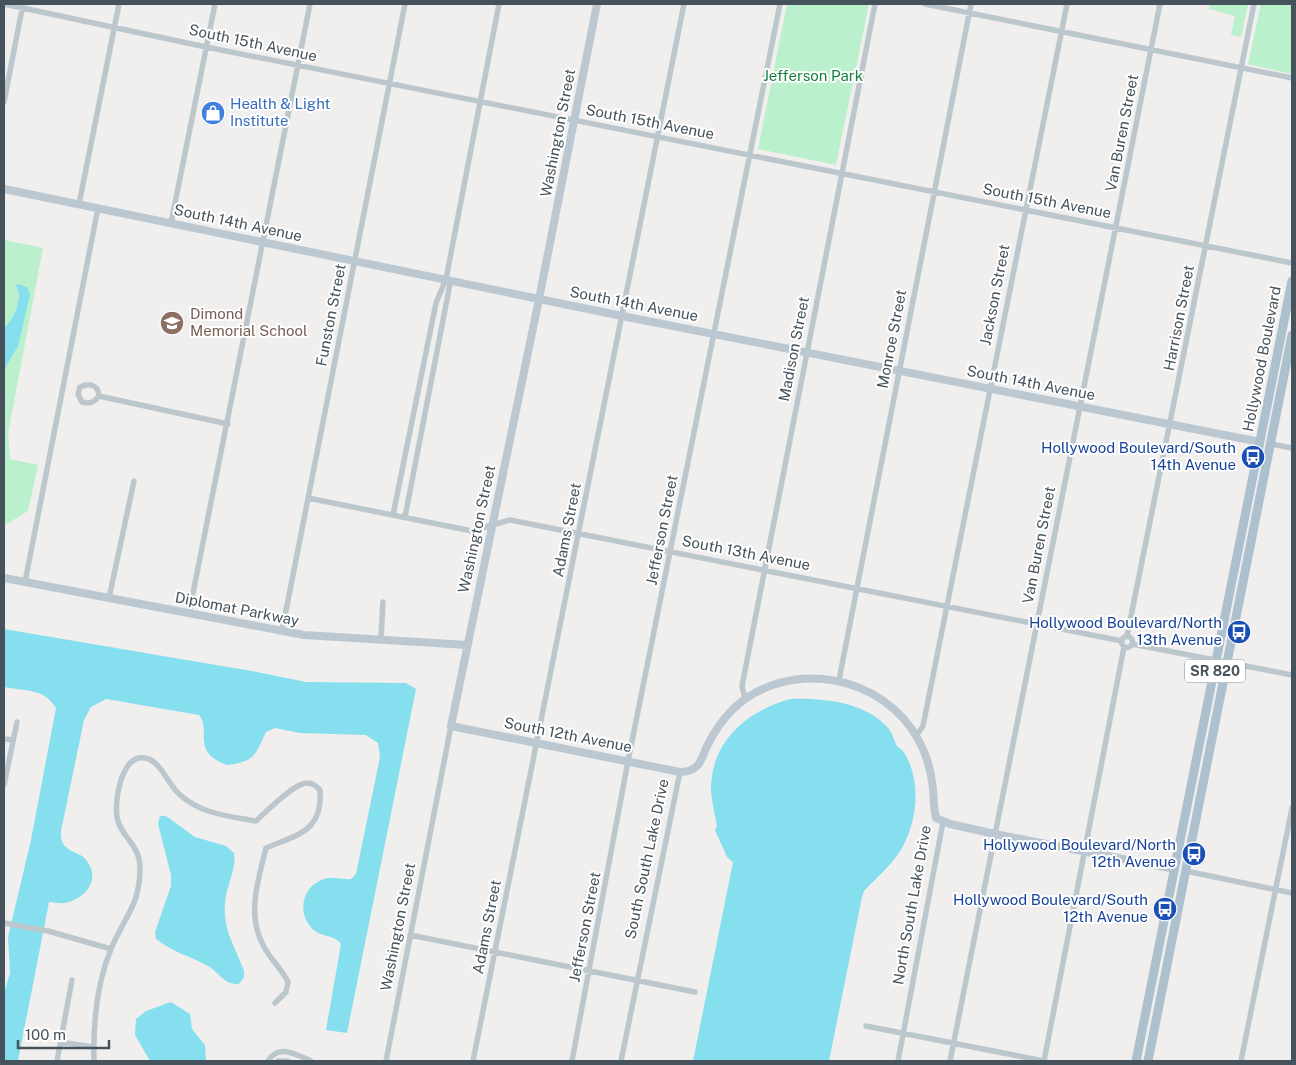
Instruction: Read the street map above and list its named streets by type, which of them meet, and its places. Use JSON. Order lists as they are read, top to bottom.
{
  "streets": {
    "main road": ["Hollywood Boulevard", "SR 820"],
    "street": [
      "South 15th Avenue",
      "Washington Street",
      "Van Buren Street",
      "South 14th Avenue",
      "Jackson Street",
      "Funston Street",
      "Harrison Street",
      "Monroe Street",
      "Madison Street",
      "Adams Street",
      "Jefferson Street",
      "South 13th Avenue",
      "Diplomat Parkway",
      "South 12th Avenue",
      "South South Lake Drive",
      "North South Lake Drive"
    ]
  },
  "crossings": [
    ["South 15th Avenue", "Washington Street"],
    ["South 15th Avenue", "Van Buren Street"],
    ["South 15th Avenue", "Jackson Street"],
    ["South 15th Avenue", "Funston Street"],
    ["South 15th Avenue", "Harrison Street"],
    ["South 15th Avenue", "Monroe Street"],
    ["South 15th Avenue", "Madison Street"],
    ["South 15th Avenue", "Adams Street"],
    ["South 15th Avenue", "Jefferson Street"],
    ["Washington Street", "South 14th Avenue"],
    ["Washington Street", "South 13th Avenue"],
    ["Washington Street", "Diplomat Parkway"],
    ["Washington Street", "South 12th Avenue"],
    ["Van Buren Street", "South 14th Avenue"],
    ["Van Buren Street", "South 13th Avenue"],
    ["South 14th Avenue", "Jackson Street"],
    ["South 14th Avenue", "Funston Street"],
    ["South 14th Avenue", "Harrison Street"],
    ["South 14th Avenue", "Monroe Street"],
    ["South 14th Avenue", "Madison Street"],
    ["South 14th Avenue", "Hollywood Boulevard"],
    ["South 14th Avenue", "Adams Street"],
    ["South 14th Avenue", "Jefferson Street"],
    ["Jackson Street", "South 13th Avenue"],
    ["Jackson Street", "North South Lake Drive"],
    ["Funston Street", "South 13th Avenue"],
    ["Funston Street", "Diplomat Parkway"],
    ["Monroe Street", "South 13th Avenue"],
    ["Monroe Street", "South South Lake Drive"],
    ["Monroe Street", "North South Lake Drive"],
    ["Madison Street", "South 13th Avenue"],
    ["Madison Street", "South South Lake Drive"],
    ["Adams Street", "South 13th Avenue"],
    ["Adams Street", "South 12th Avenue"],
    ["Jefferson Street", "South 13th Avenue"],
    ["Jefferson Street", "South 12th Avenue"],
    ["South 12th Avenue", "South South Lake Drive"],
    ["South South Lake Drive", "North South Lake Drive"]
  ],
  "parks": ["Jefferson Park"],
  "places": {
    "shop": ["Health & Light Institute"],
    "school or university": ["Dimond Memorial School"],
    "bus stop": [
      "Hollywood Boulevard/South 14th Avenue",
      "Hollywood Boulevard/North 13th Avenue",
      "Hollywood Boulevard/North 12th Avenue",
      "Hollywood Boulevard/South 12th Avenue"
    ]
  },
  "scale_bar": "100 m"
}
